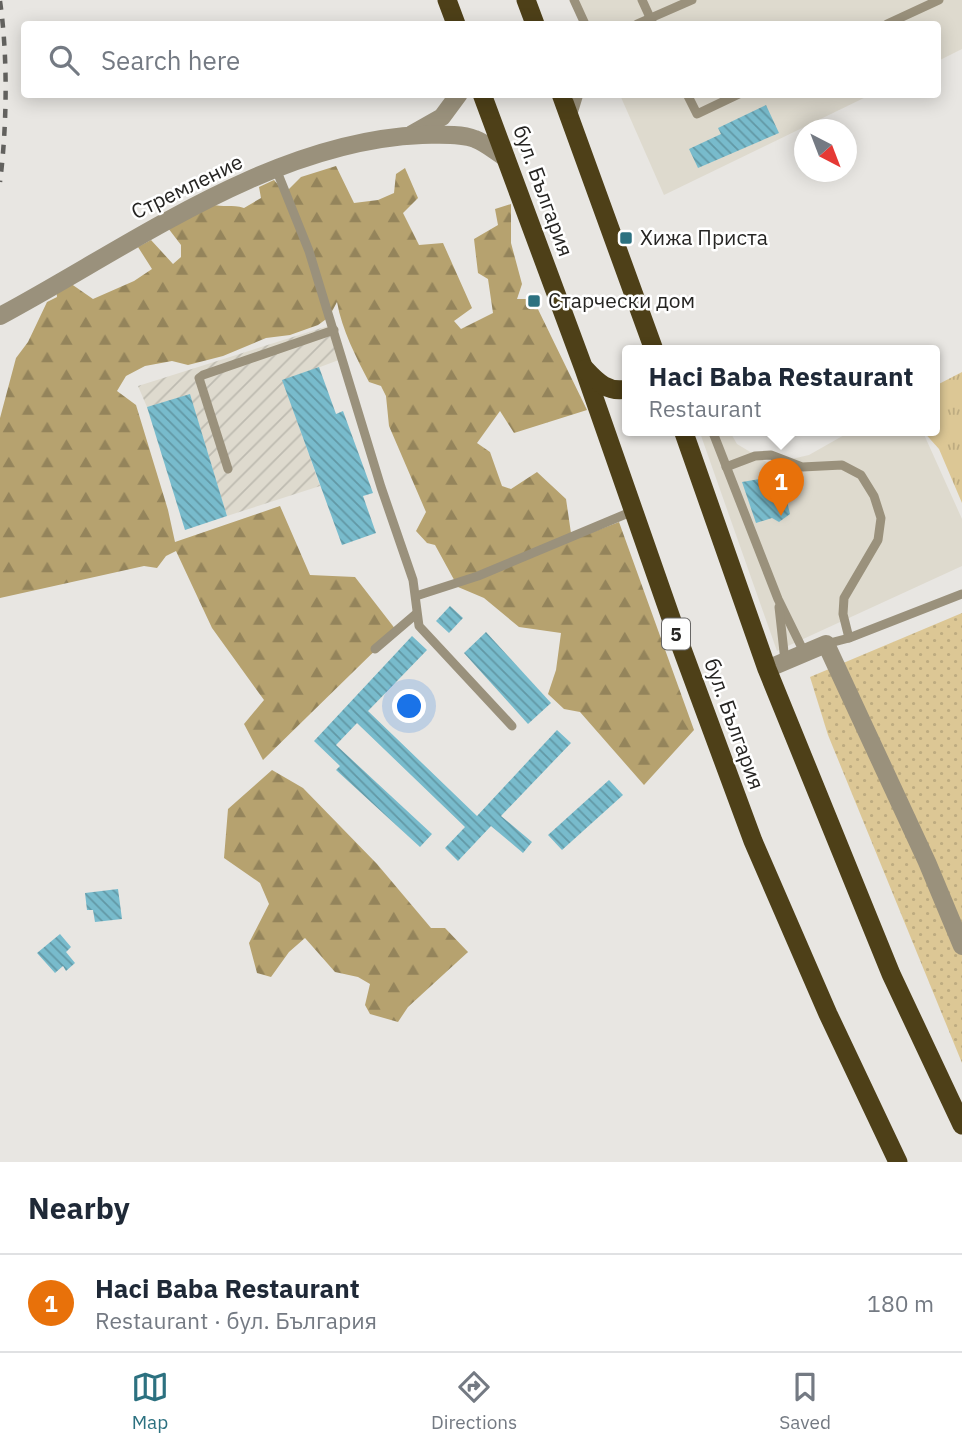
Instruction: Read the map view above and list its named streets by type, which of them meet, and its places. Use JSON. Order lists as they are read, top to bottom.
{
  "streets": {
    "highway": ["бул. България", "5"],
    "street": ["Стремление"]
  },
  "crossings": [
    ["Стремление", "бул. България"]
  ],
  "places": {
    "transit": ["Хижа Приста", "Старчески дом"]
  },
  "north": "bottom right",
  "page": {
    "search": "Search here",
    "popup": ["Haci Baba Restaurant", "Restaurant"],
    "pins": "1",
    "heading": "Nearby",
    "list": [
      {
        "mark": "1",
        "name": "Haci Baba Restaurant",
        "note": "Restaurant · бул. България",
        "value": "180 m"
      }
    ],
    "nav": ["Map", "Directions", "Saved"]
  }
}
